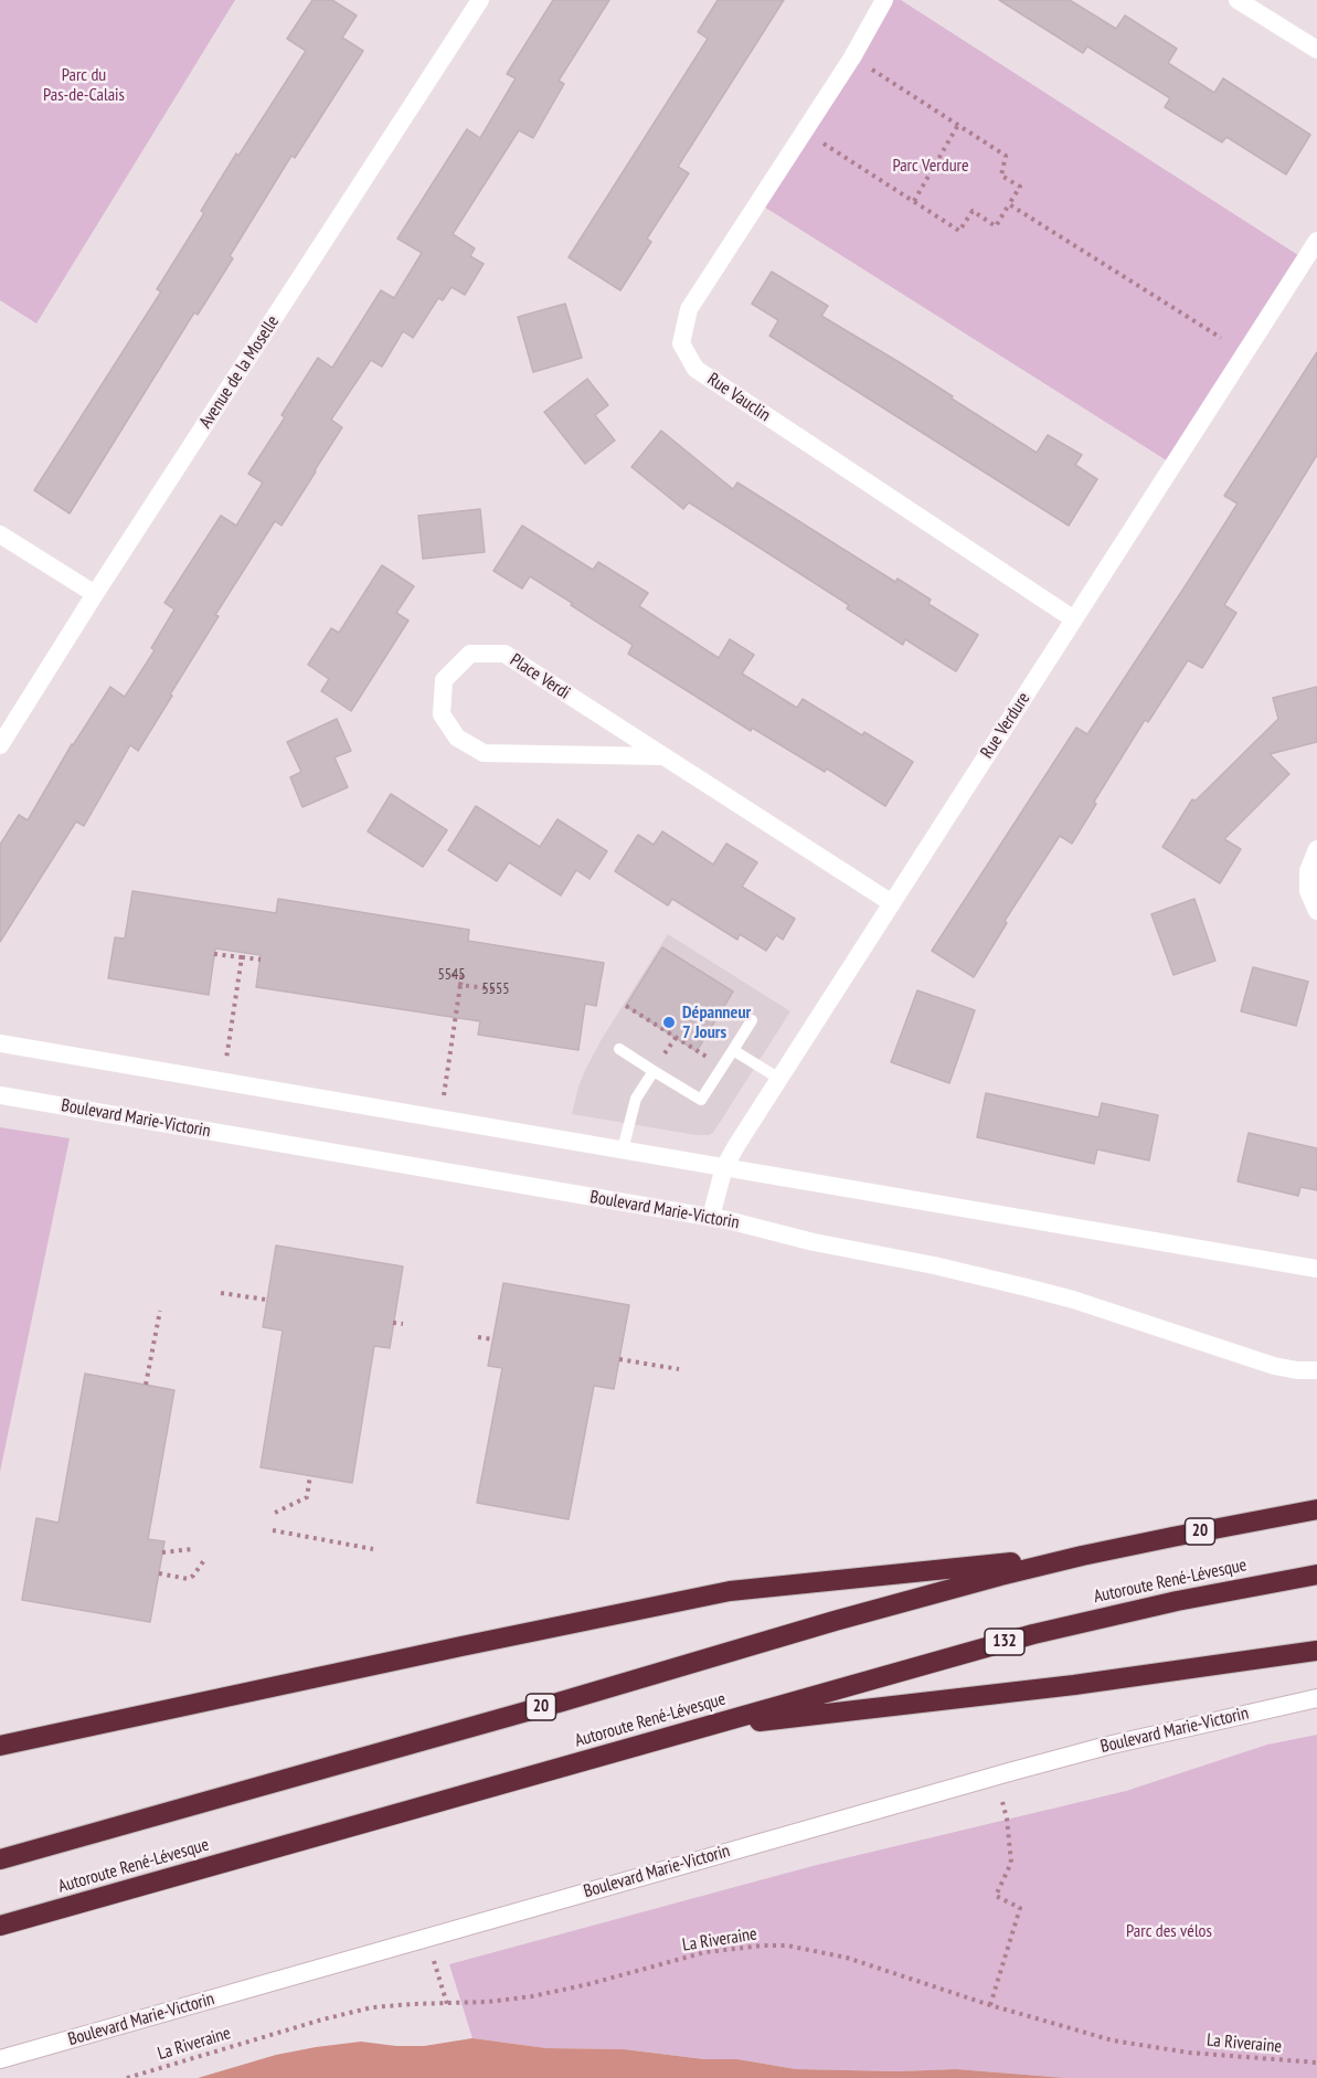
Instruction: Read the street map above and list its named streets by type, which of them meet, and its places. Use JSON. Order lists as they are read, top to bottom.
{
  "streets": {
    "highway": ["20", "Autoroute René-Lévesque", "132"],
    "street": [
      "Avenue de la Moselle",
      "Rue Vauclin",
      "Place Verdi",
      "Rue Verdure",
      "Boulevard Marie-Victorin"
    ],
    "path": ["La Riveraine"]
  },
  "crossings": [
    ["Rue Vauclin", "Rue Verdure"],
    ["Place Verdi", "Rue Verdure"],
    ["Rue Verdure", "Boulevard Marie-Victorin"]
  ],
  "parks": ["Parc du Pas-de-Calais", "Parc Verdure", "Parc des vélos"],
  "places": ["Dépanneur 7 Jours"],
  "house_numbers": ["5545", "5555"]
}
